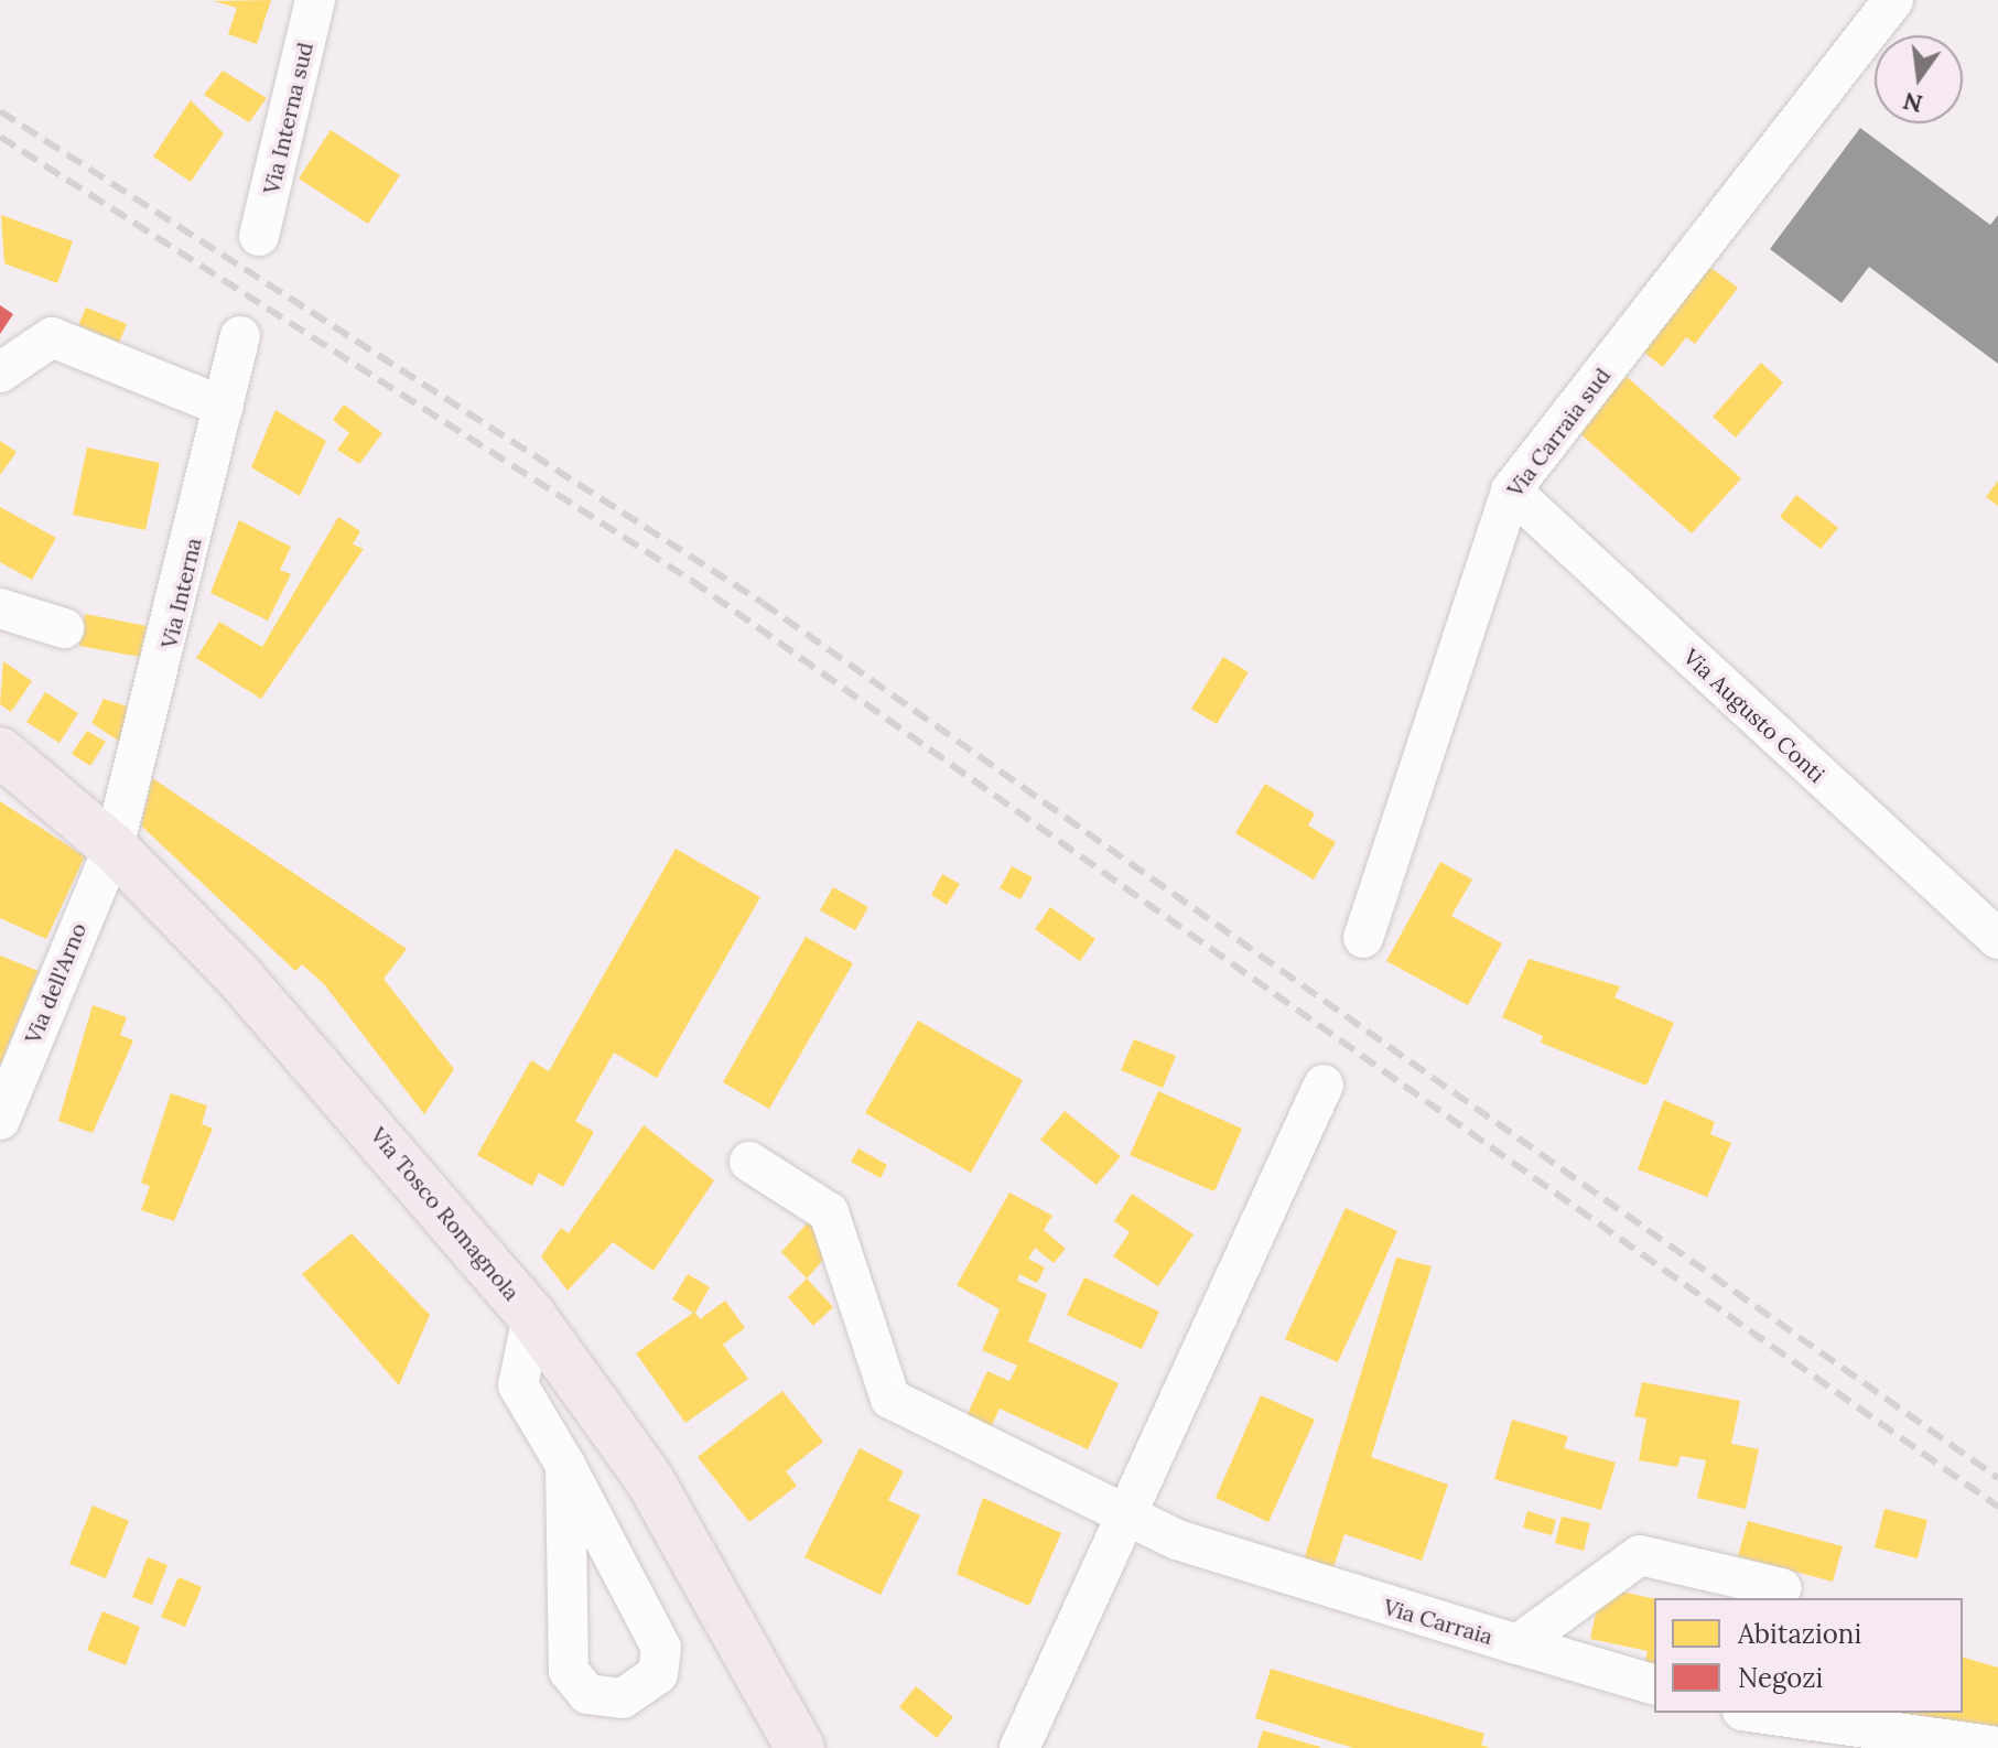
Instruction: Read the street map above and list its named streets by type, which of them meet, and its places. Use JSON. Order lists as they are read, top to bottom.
{
  "streets": {
    "main road": ["Via Tosco Romagnola"],
    "street": [
      "Via Interna sud",
      "Via Carraia sud",
      "Via Interna",
      "Via Augusto Conti",
      "Via dell'Arno",
      "Via Carraia"
    ]
  },
  "crossings": [
    ["Via Carraia sud", "Via Augusto Conti"],
    ["Via Interna", "Via dell'Arno"],
    ["Via Interna", "Via Tosco Romagnola"],
    ["Via dell'Arno", "Via Tosco Romagnola"]
  ],
  "legend": ["Abitazioni", "Negozi"],
  "north": "bottom"
}
